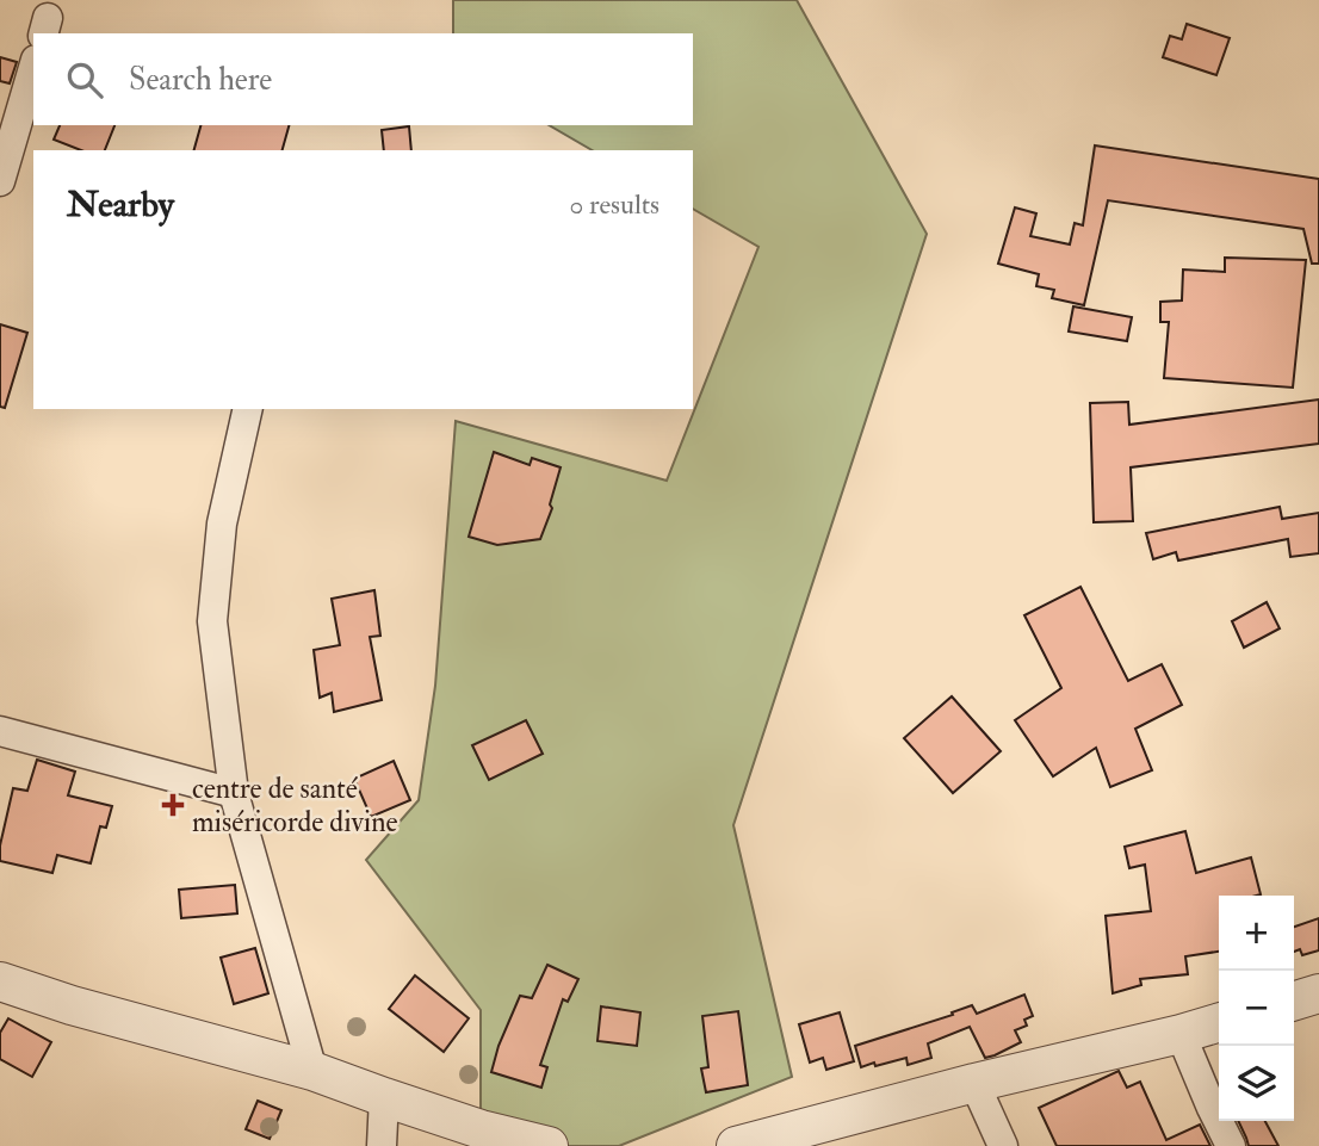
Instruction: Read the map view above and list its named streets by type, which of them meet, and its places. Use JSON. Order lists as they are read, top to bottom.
{
  "places": {
    "health": ["centre de santé miséricorde divine"]
  },
  "page": {
    "search": "Search here",
    "heading": ["Nearby", "0 results"],
    "map_buttons": ["+", "−"]
  }
}
